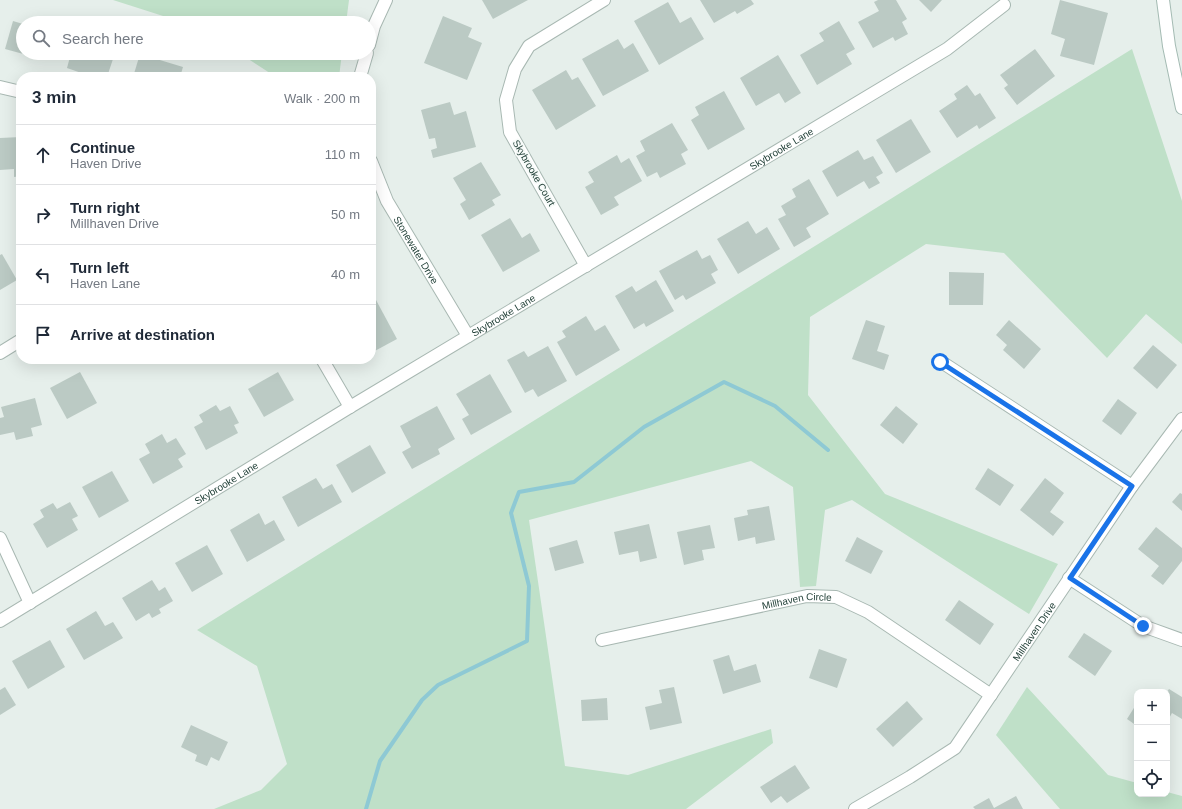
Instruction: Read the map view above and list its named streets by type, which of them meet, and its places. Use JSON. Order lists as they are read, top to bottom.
{
  "streets": {
    "street": [
      "Skybrooke Lane",
      "Skybrooke Court",
      "Stonewater Drive",
      "Millhaven Circle",
      "Millhaven Drive"
    ]
  },
  "crossings": [
    ["Skybrooke Lane", "Skybrooke Court"],
    ["Skybrooke Lane", "Stonewater Drive"],
    ["Millhaven Circle", "Millhaven Drive"]
  ],
  "page": {
    "search": "Search here",
    "heading": ["3 min", "Walk · 200 m"],
    "list": [
      ["Continue", "Haven Drive", "110 m"],
      ["Turn right", "Millhaven Drive", "50 m"],
      ["Turn left", "Haven Lane", "40 m"],
      "Arrive at destination"
    ],
    "map_buttons": ["+", "−"]
  }
}
